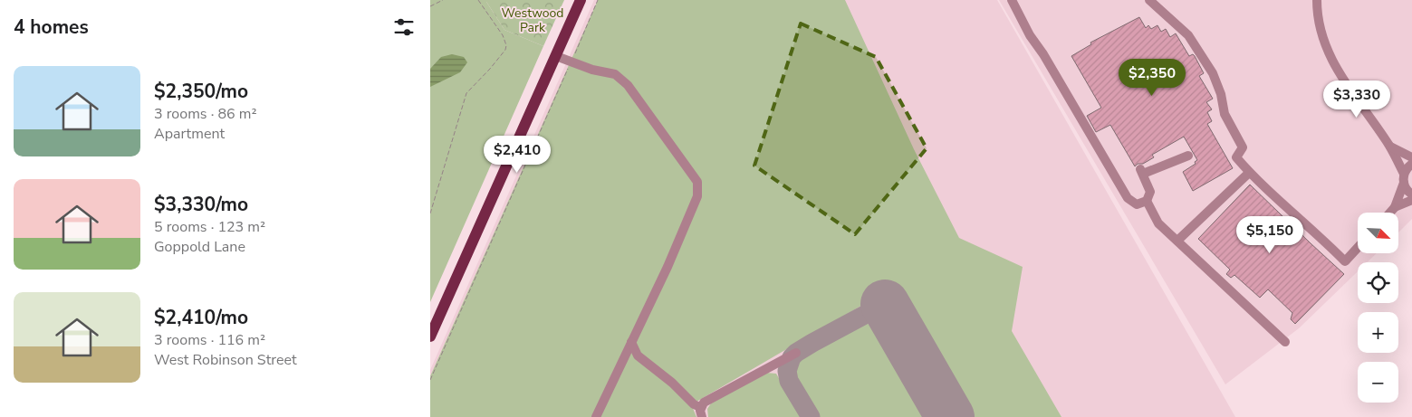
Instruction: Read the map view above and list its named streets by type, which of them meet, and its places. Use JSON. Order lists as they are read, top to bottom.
{
  "parks": ["Westwood Park"],
  "north": "bottom right",
  "page": {
    "heading": "4 homes",
    "list": [
      {
        "name": "$2,350/mo",
        "note": "3 rooms · 86 m² · Apartment"
      },
      {
        "name": "$3,330/mo",
        "note": "5 rooms · 123 m² · Goppold Lane"
      },
      {
        "name": "$2,410/mo",
        "note": "3 rooms · 116 m² · West Robinson Street"
      }
    ],
    "price": [
      "$2,350",
      "$3,330",
      "$2,410",
      "$5,150"
    ],
    "map_buttons": ["+", "−"]
  }
}
